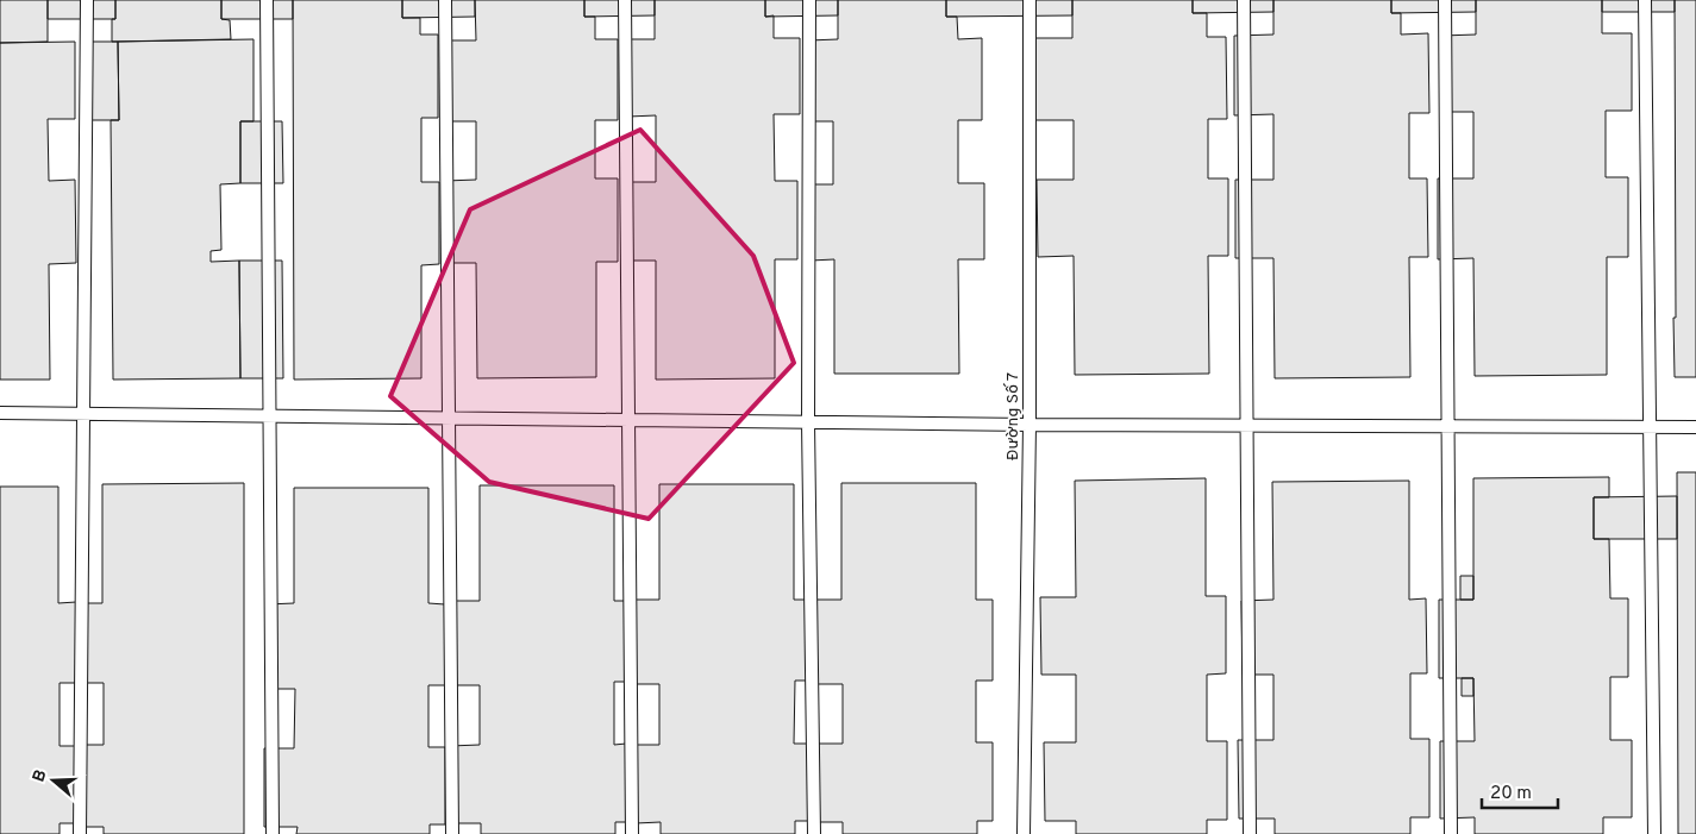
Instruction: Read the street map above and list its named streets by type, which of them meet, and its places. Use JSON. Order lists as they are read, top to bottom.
{
  "streets": {
    "lane": ["Đường Số 7"]
  },
  "scale_bar": "20 m",
  "north": "left"
}
